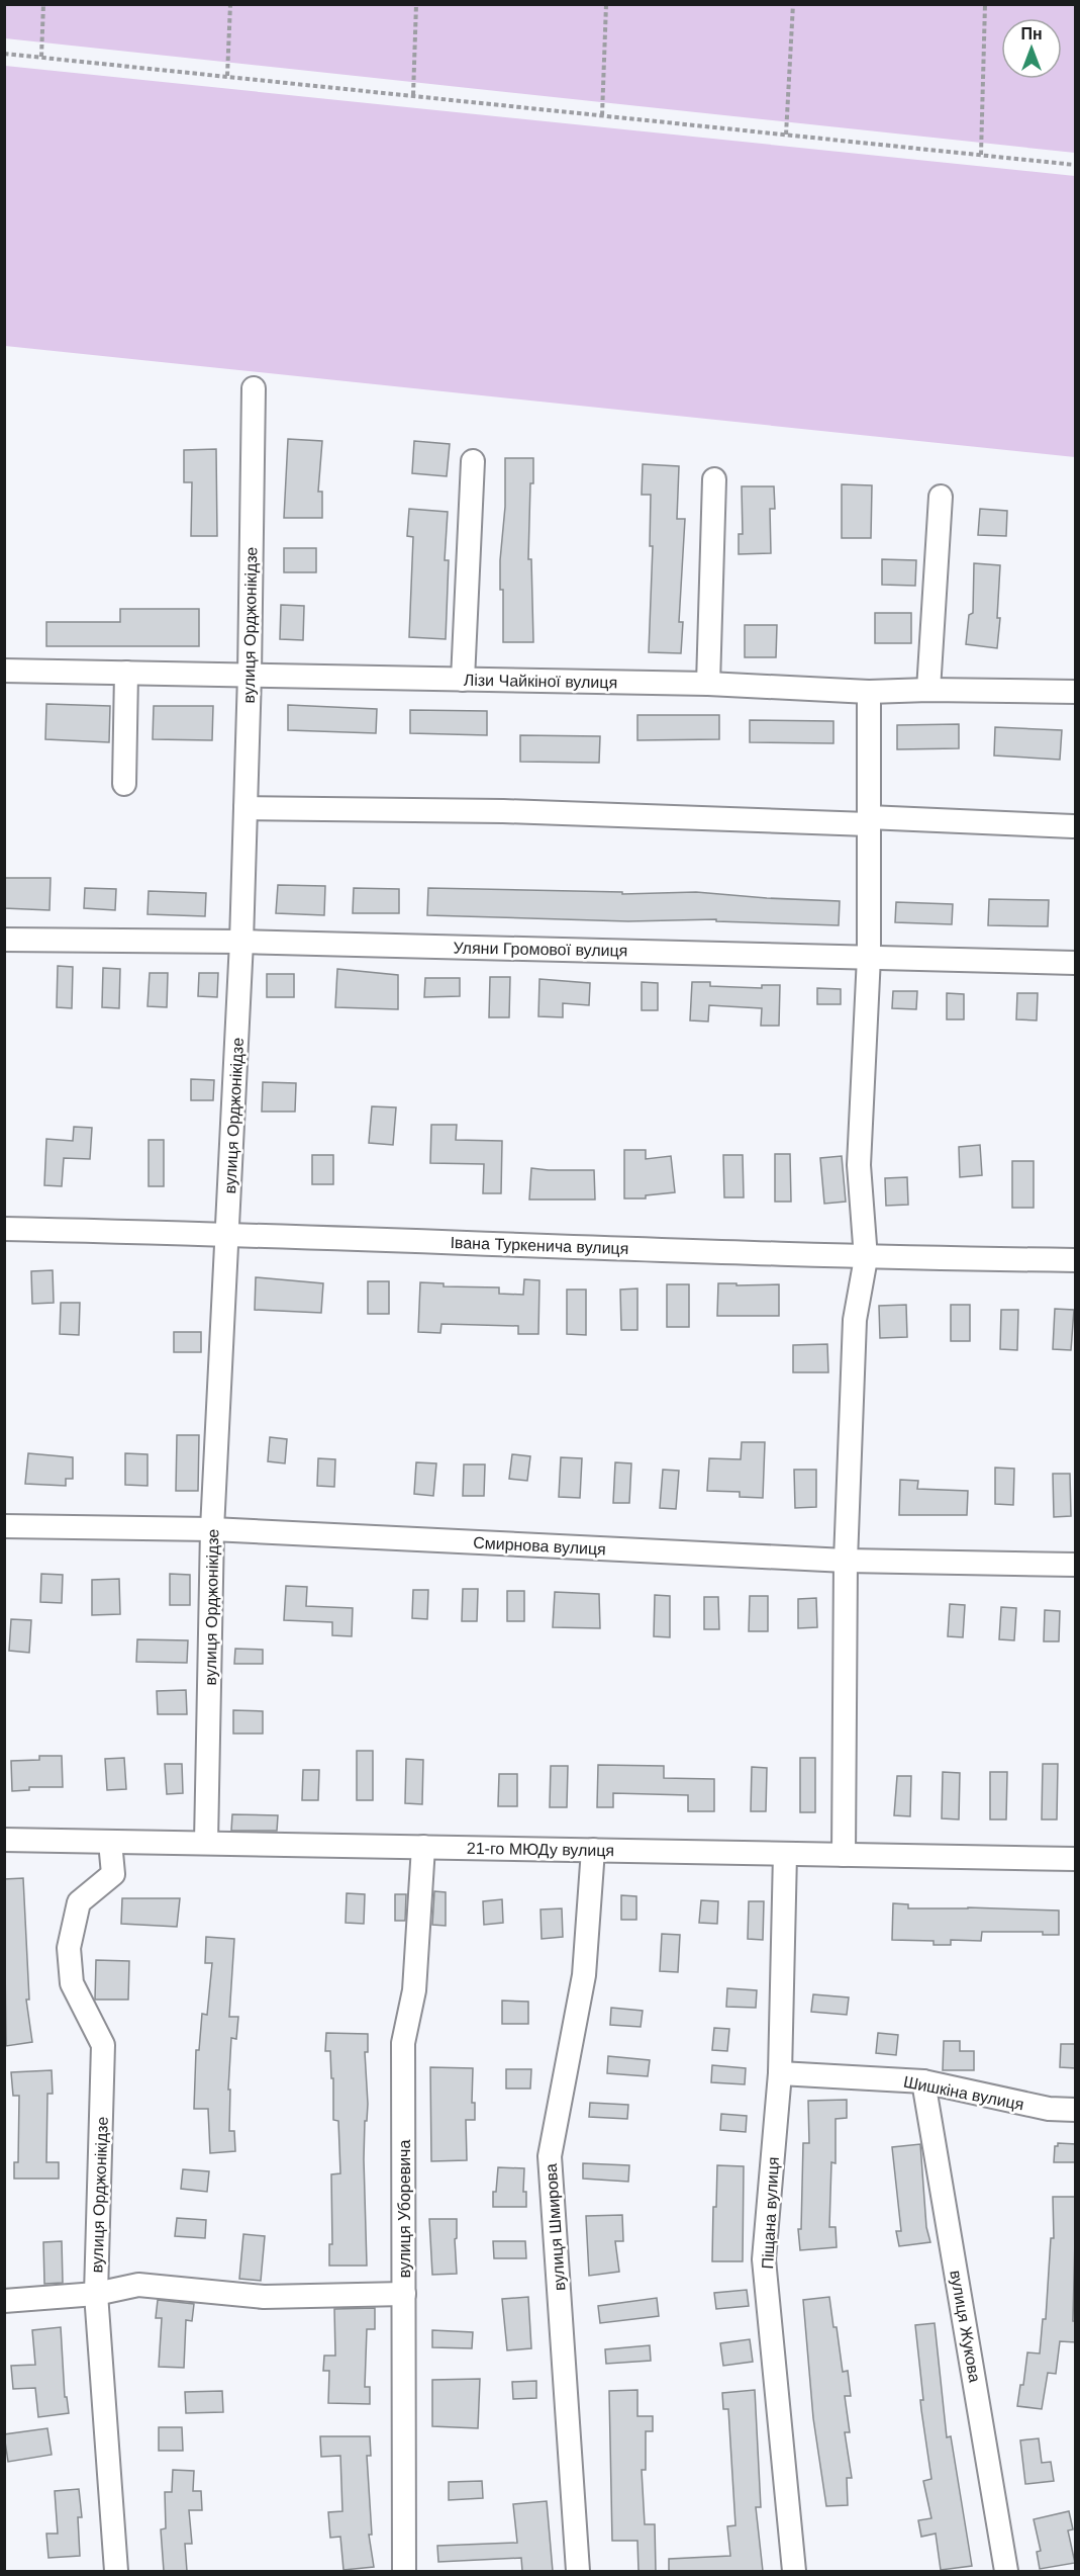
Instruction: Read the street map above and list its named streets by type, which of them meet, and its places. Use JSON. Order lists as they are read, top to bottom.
{
  "streets": {
    "street": [
      "вулиця Орджонікідзе",
      "Лізи Чайкіної вулиця",
      "Уляни Громової вулиця",
      "Івана Туркенича вулиця",
      "Смирнова вулиця",
      "21-го МЮДу вулиця",
      "Шишкіна вулиця",
      "вулиця Уборевича",
      "Піщана вулиця",
      "вулиця Шмирова",
      "вулиця Жукова"
    ]
  },
  "crossings": [
    ["вулиця Орджонікідзе", "Лізи Чайкіної вулиця"],
    ["вулиця Орджонікідзе", "Уляни Громової вулиця"],
    ["вулиця Орджонікідзе", "Івана Туркенича вулиця"],
    ["вулиця Орджонікідзе", "Смирнова вулиця"],
    ["вулиця Орджонікідзе", "21-го МЮДу вулиця"],
    ["21-го МЮДу вулиця", "вулиця Уборевича"],
    ["21-го МЮДу вулиця", "Піщана вулиця"],
    ["21-го МЮДу вулиця", "вулиця Шмирова"],
    ["Шишкіна вулиця", "Піщана вулиця"],
    ["Шишкіна вулиця", "вулиця Жукова"]
  ],
  "north": "top"
}
